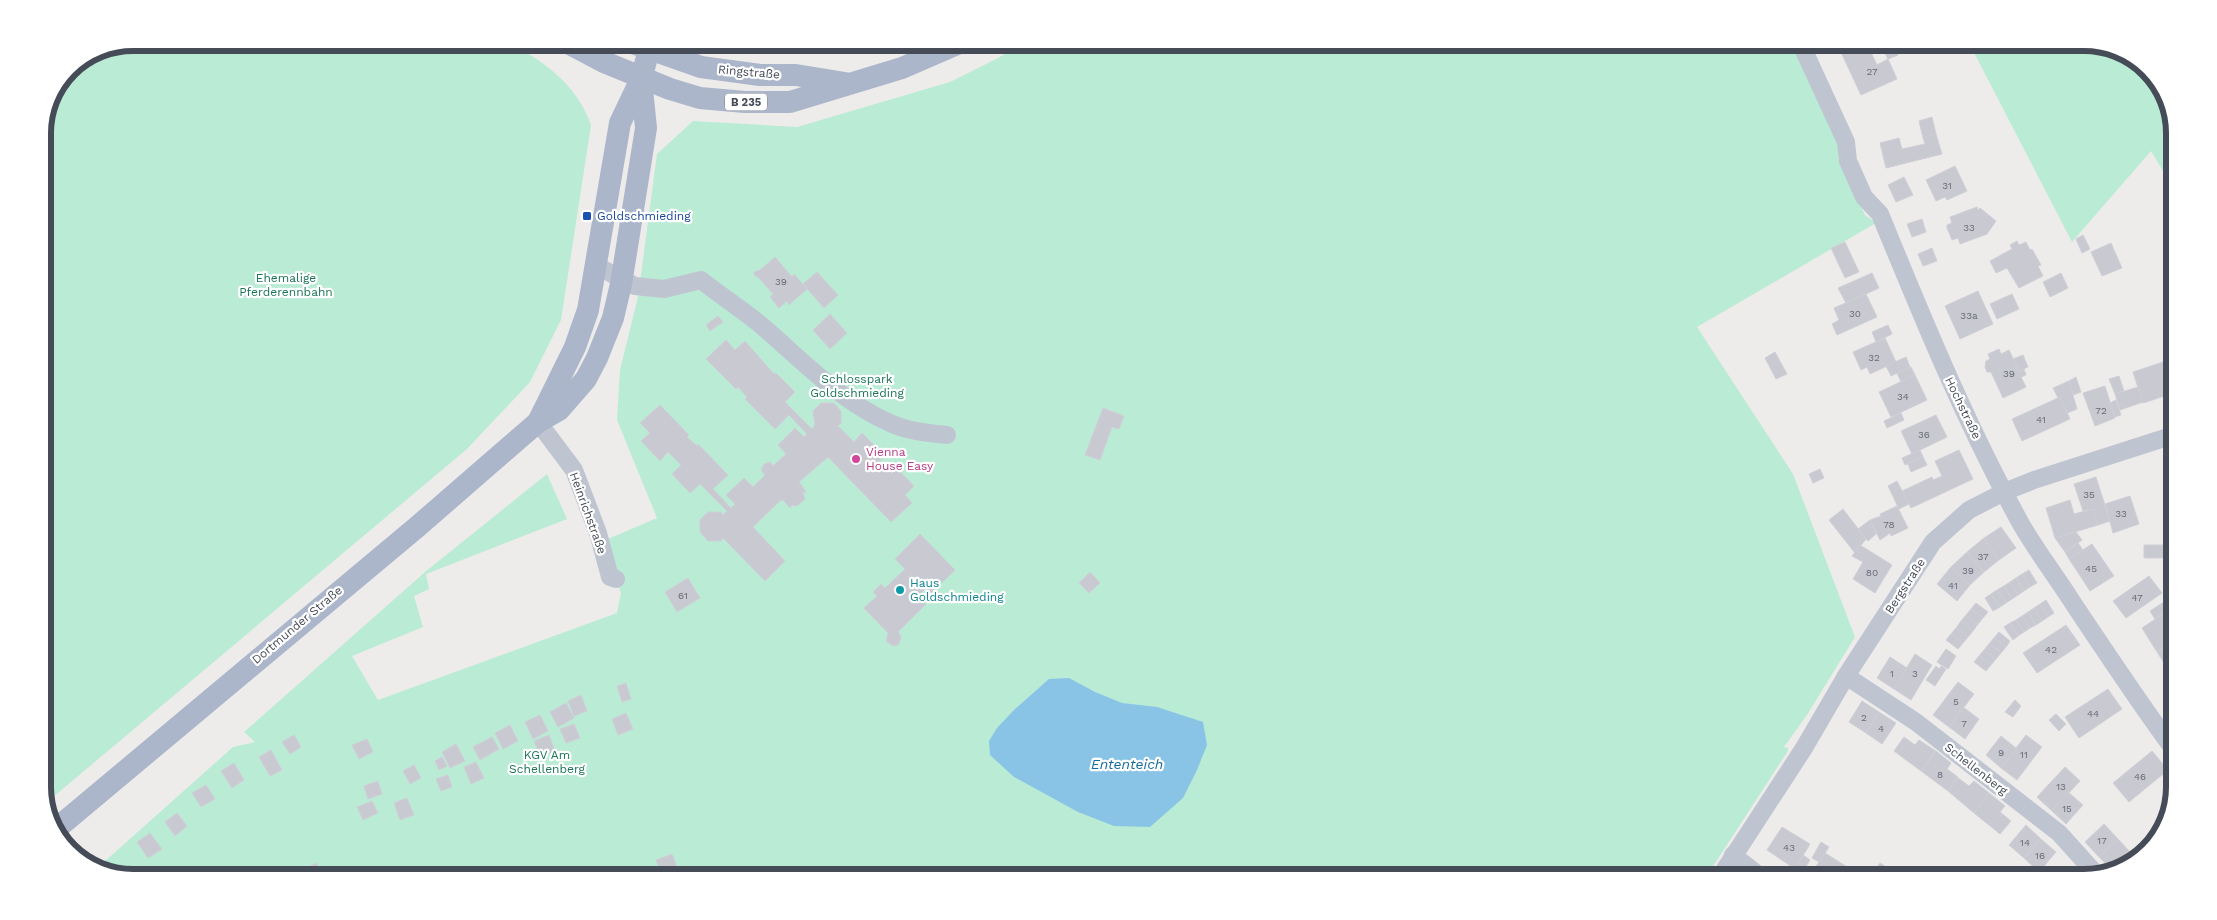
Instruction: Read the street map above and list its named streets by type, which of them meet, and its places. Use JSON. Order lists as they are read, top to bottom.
{
  "streets": {
    "main road": ["Ringstraße", "B 235", "Dortmunder Straße"],
    "street": [
      "Hochstraße",
      "Heinrichstraße",
      "Bergstraße",
      "Schellenberg"
    ]
  },
  "crossings": [
    ["Ringstraße", "B 235"],
    ["Ringstraße", "Dortmunder Straße"],
    ["B 235", "Dortmunder Straße"],
    ["Hochstraße", "Bergstraße"],
    ["Heinrichstraße", "Dortmunder Straße"],
    ["Bergstraße", "Schellenberg"]
  ],
  "water": ["Ententeich"],
  "parks": ["Ehemalige Pferderennbahn", "Schlosspark Goldschmieding", "KGV Am Schellenberg"],
  "places": {
    "transit": ["Goldschmieding"],
    "other": ["Vienna House Easy", "Haus Goldschmieding"]
  },
  "house_numbers": [
    "27",
    "31",
    "33",
    "39",
    "30",
    "33a",
    "32",
    "39",
    "34",
    "72",
    "41",
    "36",
    "35",
    "33",
    "78",
    "37",
    "45",
    "39",
    "80",
    "41",
    "61",
    "47",
    "42",
    "1",
    "3",
    "5",
    "44",
    "2",
    "7",
    "4",
    "9",
    "11",
    "8",
    "46",
    "13",
    "15",
    "17",
    "14",
    "43",
    "16"
  ]
}
